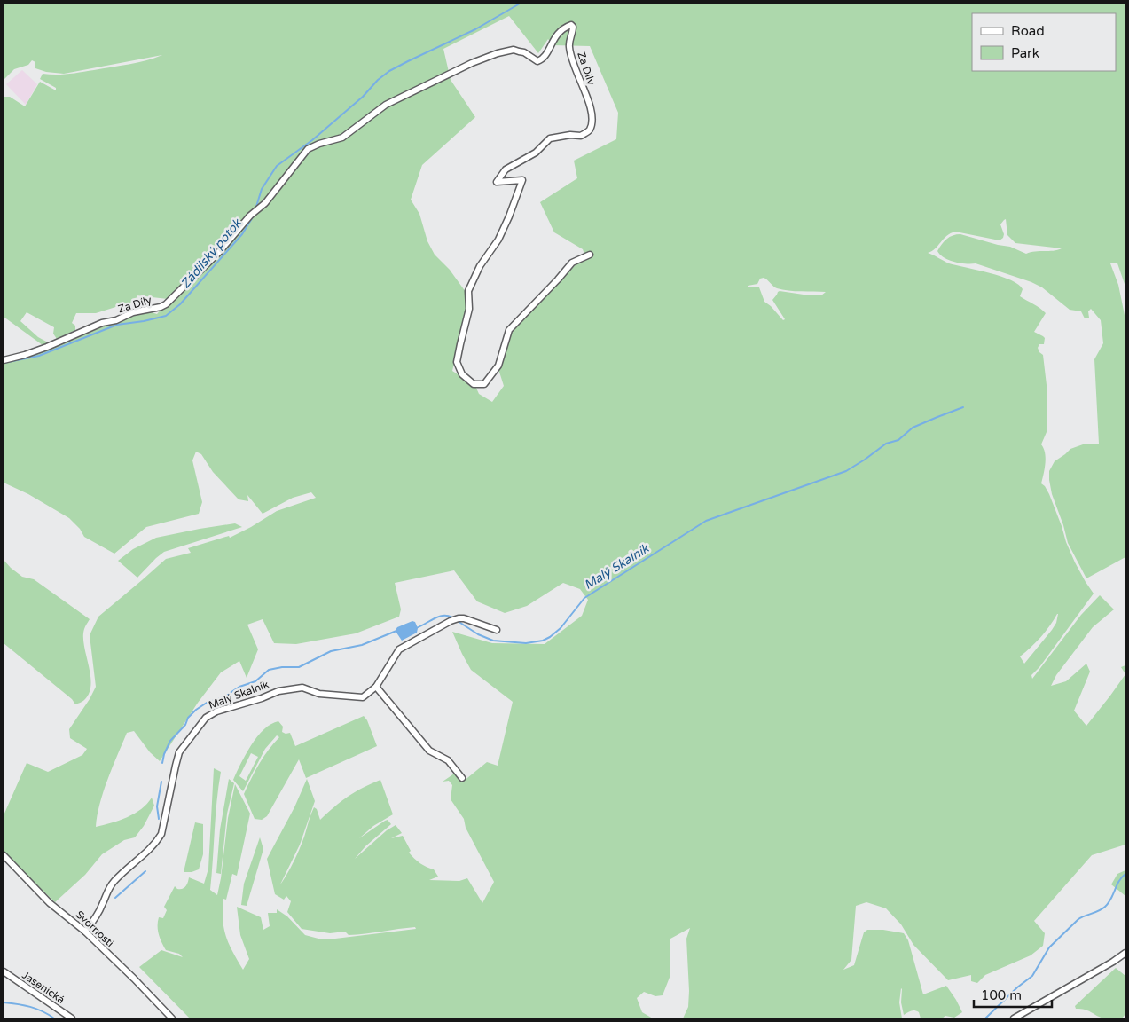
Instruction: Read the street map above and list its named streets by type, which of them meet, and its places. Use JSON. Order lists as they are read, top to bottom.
{
  "streets": {
    "street": [
      "Za Díly",
      "Malý Skalník",
      "Svornosti",
      "Jasenická"
    ]
  },
  "crossings": [
    ["Malý Skalník", "Svornosti"]
  ],
  "water": ["Zádilský potok", "Malý Skalník"],
  "legend": ["Road", "Park"],
  "scale_bar": "100 m"
}
